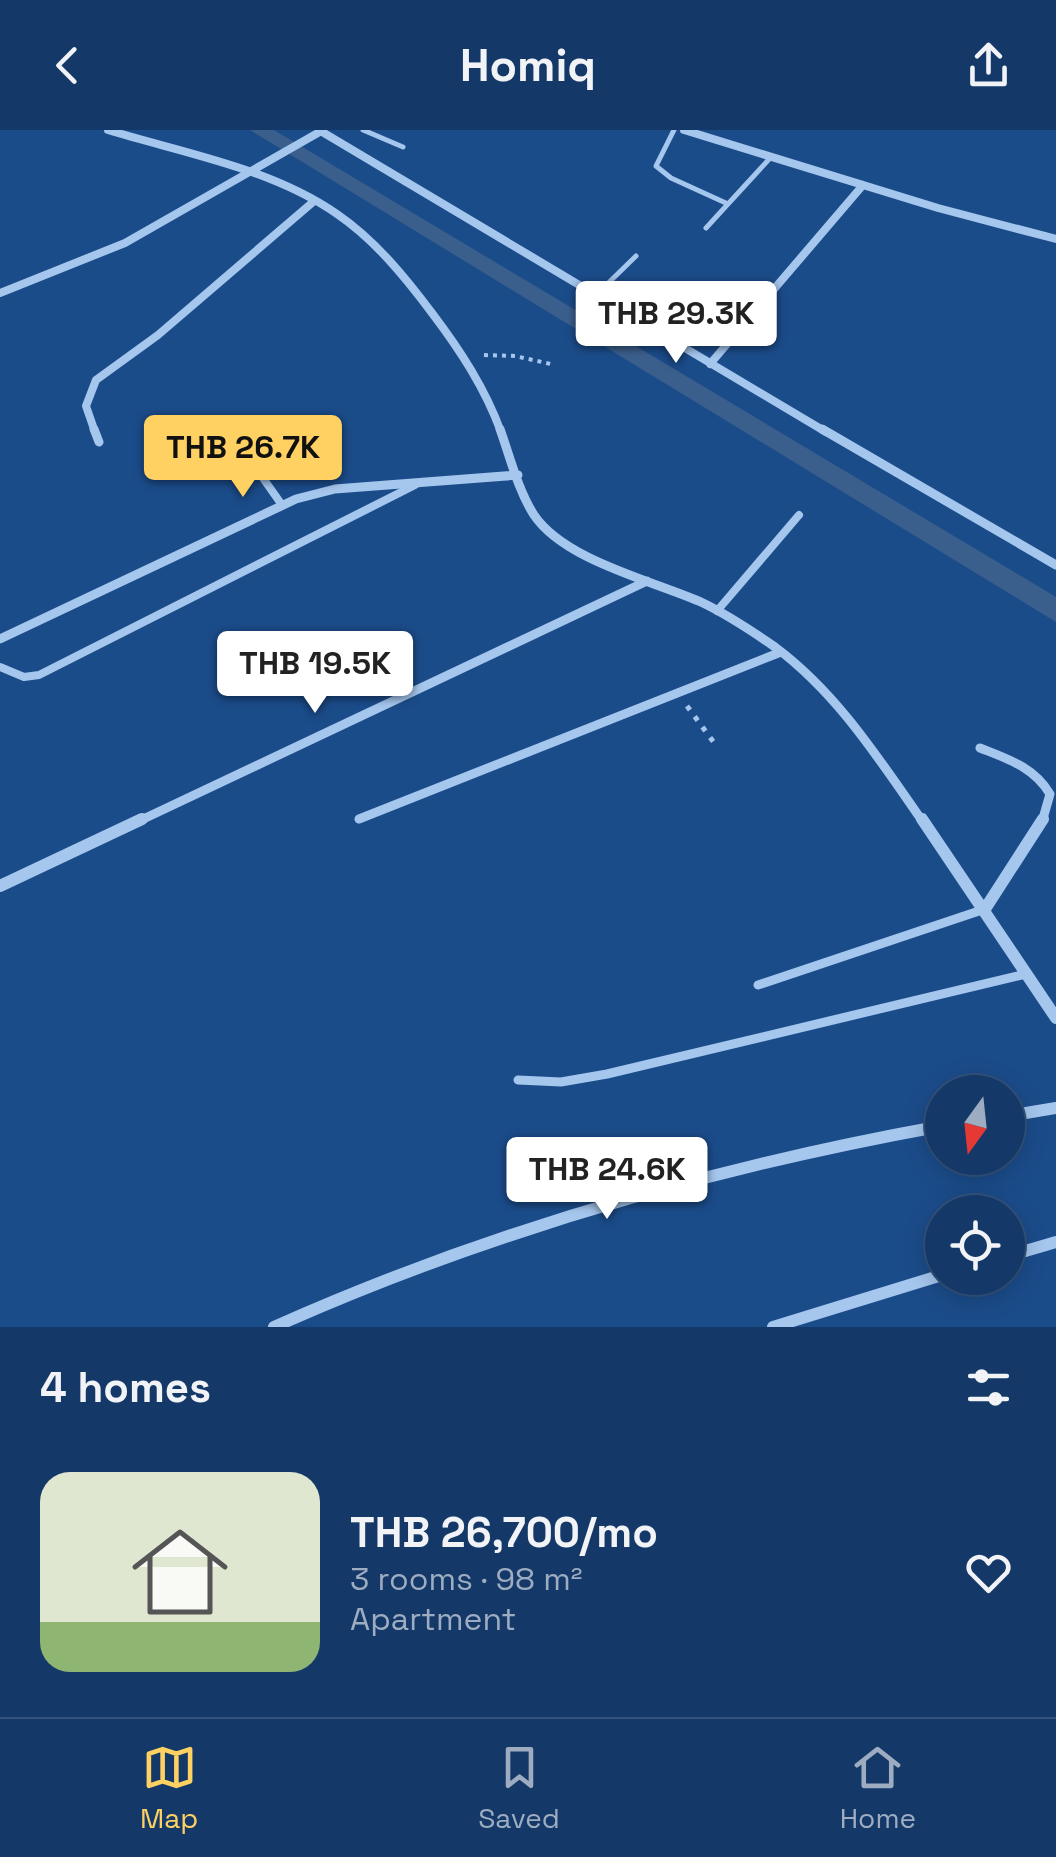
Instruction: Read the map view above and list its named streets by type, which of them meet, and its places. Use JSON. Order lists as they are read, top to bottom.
{
  "north": "bottom",
  "page": {
    "header": "Homiq",
    "price": [
      "THB 29.3K",
      "THB 26.7K",
      "THB 19.5K",
      "THB 24.6K"
    ],
    "heading": "4 homes",
    "list": [
      {
        "name": "THB 26,700/mo",
        "note": "3 rooms · 98 m² · Apartment"
      }
    ],
    "tabs": ["Map", "Saved", "Home"]
  }
}
